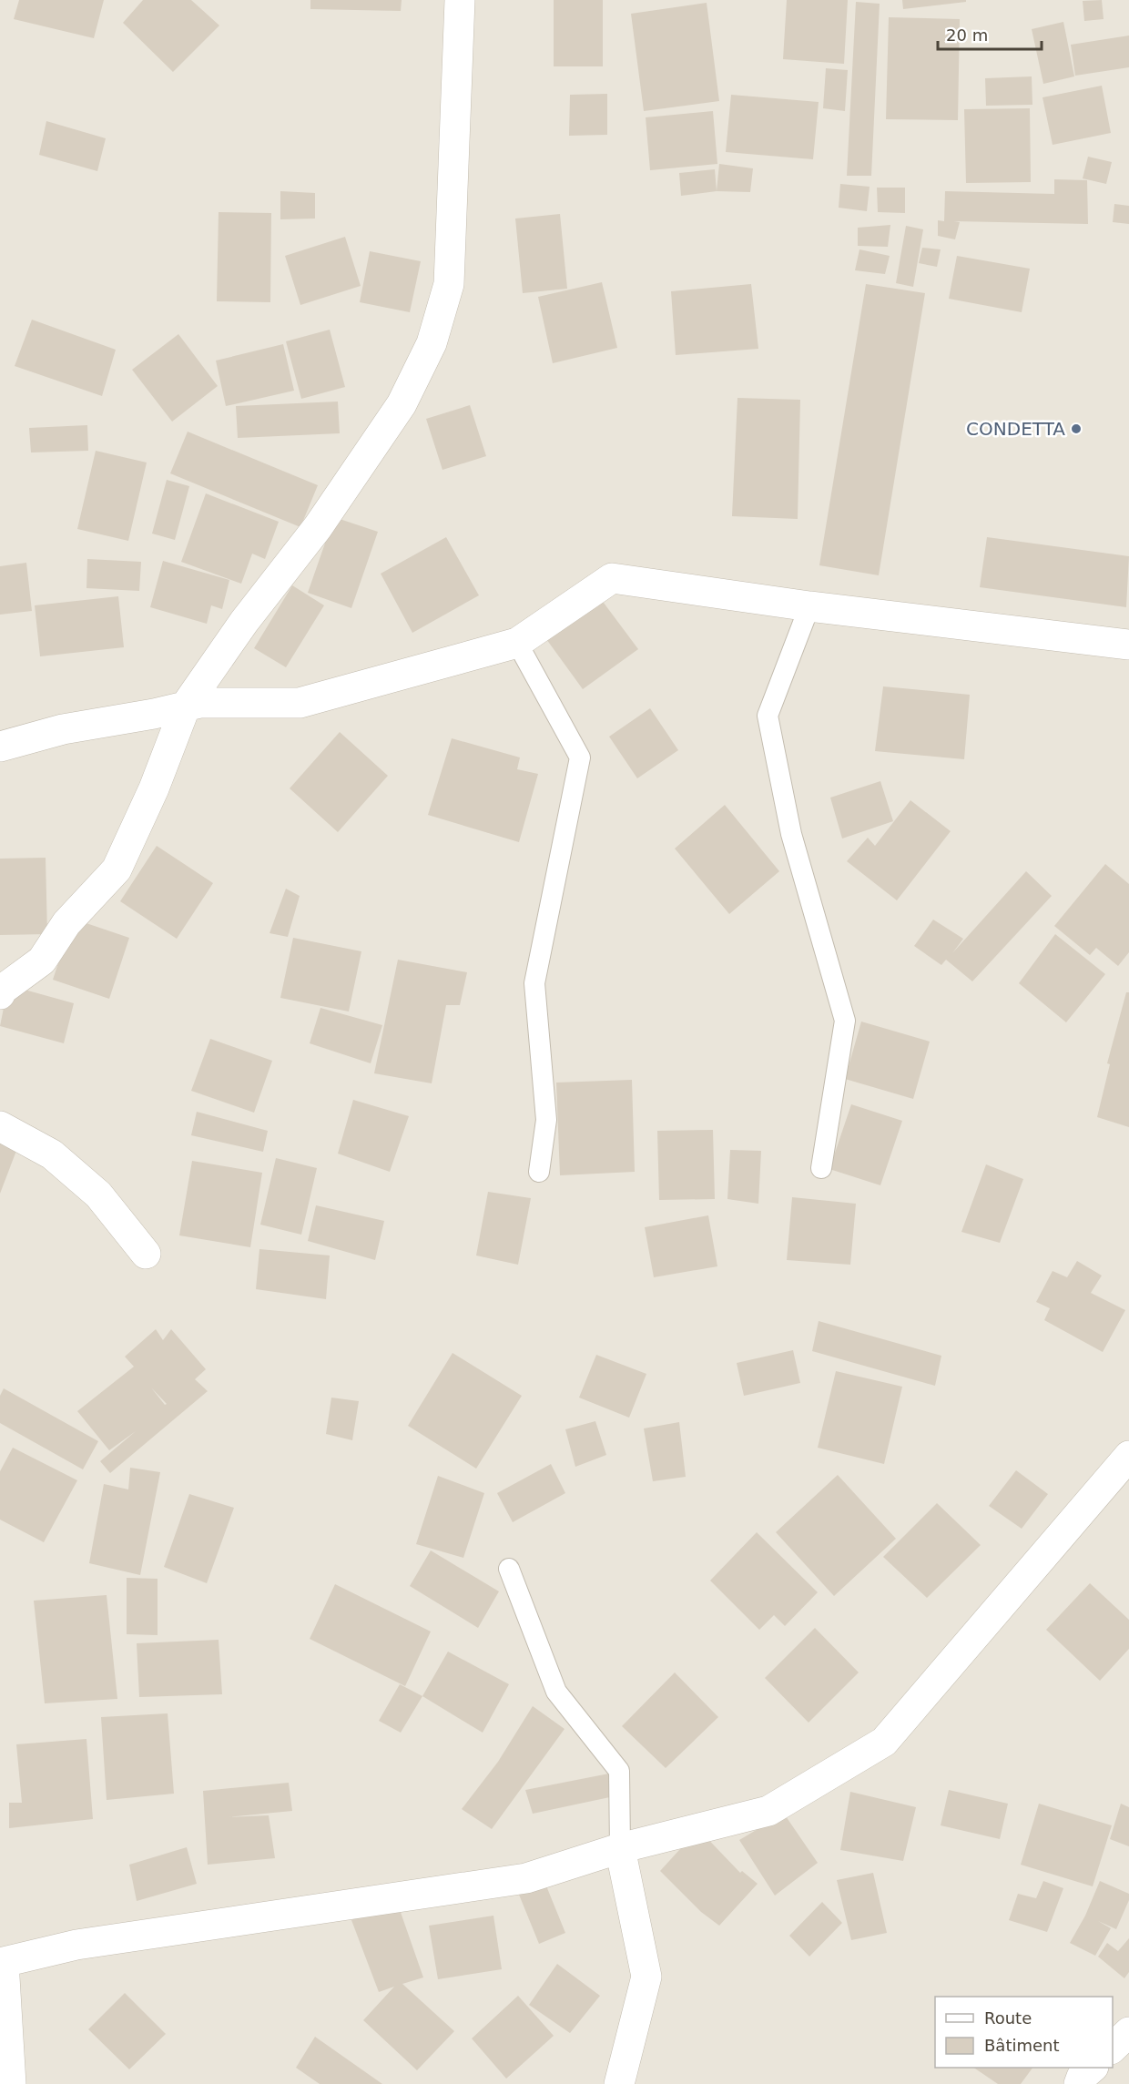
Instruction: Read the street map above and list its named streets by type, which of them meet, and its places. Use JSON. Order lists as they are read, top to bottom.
{
  "places": ["CONDETTA"],
  "legend": ["Route", "Bâtiment"],
  "scale_bar": "20 m"
}
